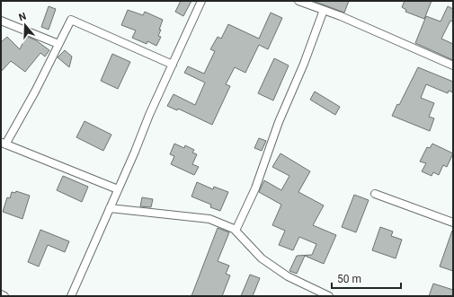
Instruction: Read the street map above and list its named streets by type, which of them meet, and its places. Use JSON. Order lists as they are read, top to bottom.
{
  "scale_bar": "50 m",
  "north": "top"
}
